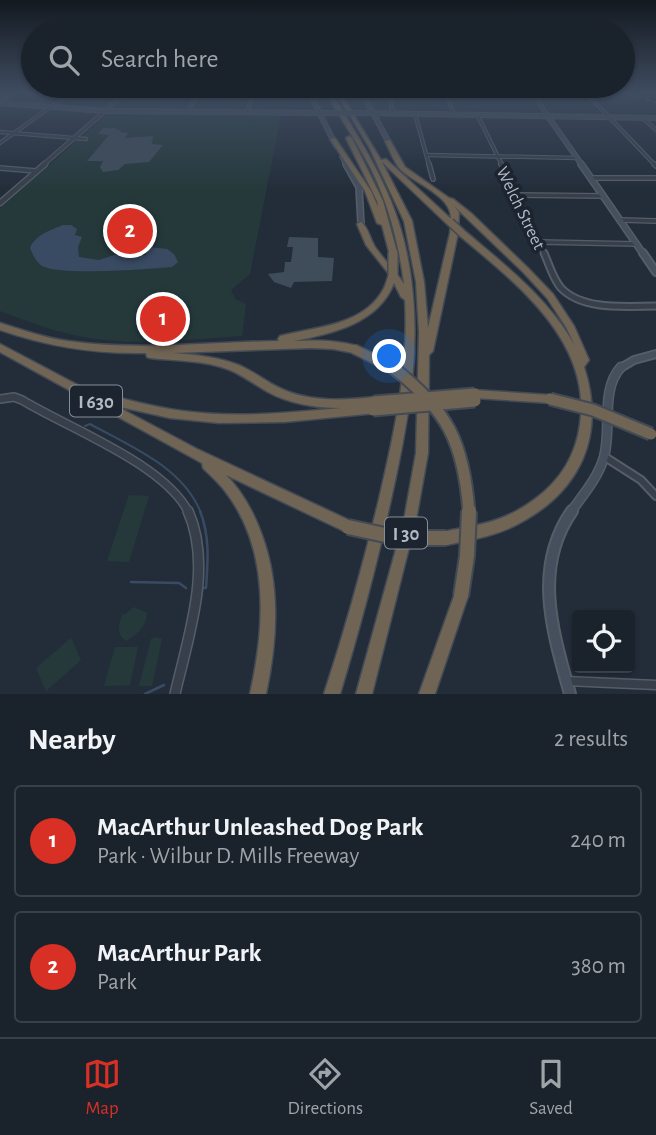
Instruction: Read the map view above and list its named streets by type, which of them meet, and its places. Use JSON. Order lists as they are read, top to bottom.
{
  "streets": {
    "highway": ["I 630", "I 30"],
    "street": ["Welch Street"]
  },
  "page": {
    "search": "Search here",
    "pins": ["2", "1"],
    "heading": ["Nearby", "2 results"],
    "list": [
      {
        "mark": "1",
        "name": "MacArthur Unleashed Dog Park",
        "note": "Park · Wilbur D. Mills Freeway",
        "value": "240 m"
      },
      {
        "mark": "2",
        "name": "MacArthur Park",
        "note": "Park",
        "value": "380 m"
      }
    ],
    "nav": ["Map", "Directions", "Saved"]
  }
}
